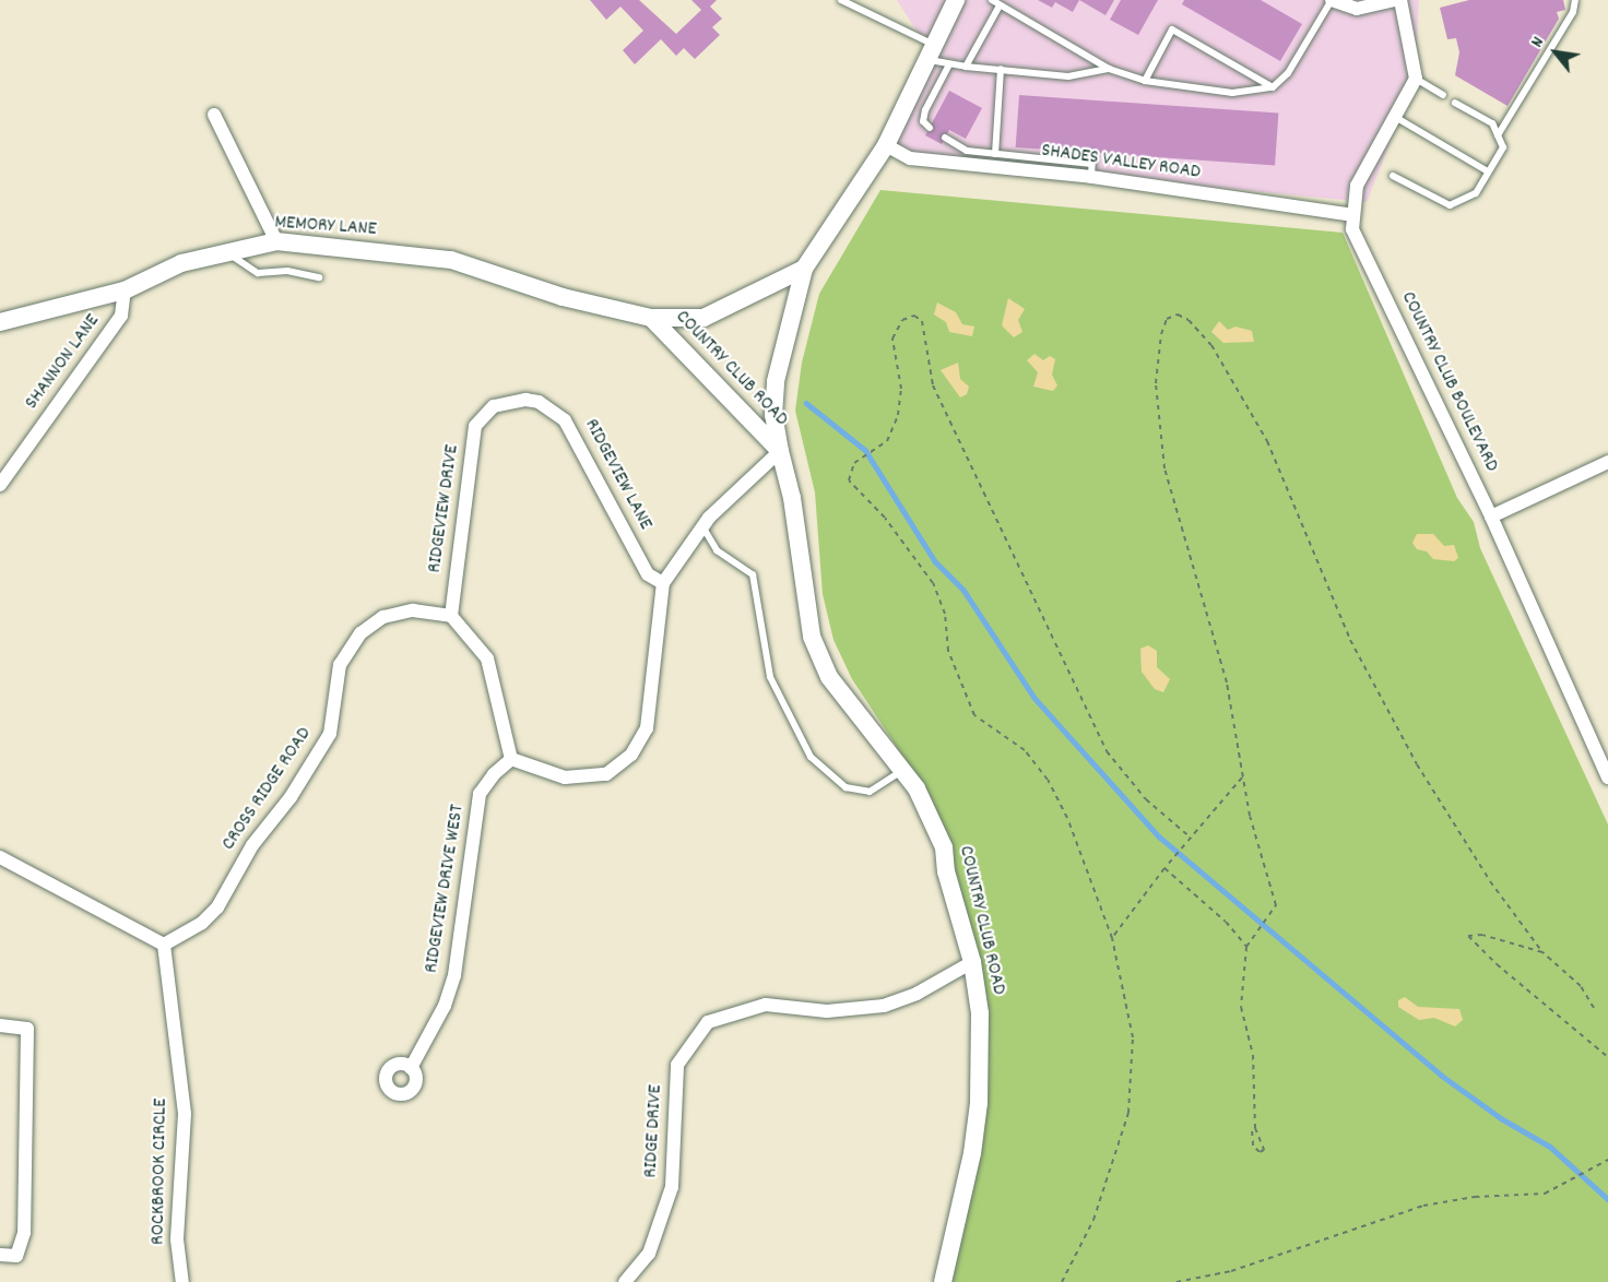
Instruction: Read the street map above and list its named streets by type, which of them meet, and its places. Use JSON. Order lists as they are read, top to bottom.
{
  "streets": {
    "street": [
      "SHADES VALLEY ROAD",
      "MEMORY LANE",
      "SHANNON LANE",
      "COUNTRY CLUB ROAD",
      "COUNTRY CLUB BOULEVARD",
      "RIDGEVIEW LANE",
      "RIDGEVIEW DRIVE",
      "CROSS RIDGE ROAD",
      "RIDGEVIEW DRIVE WEST",
      "RIDGE DRIVE",
      "ROCKBROOK CIRCLE"
    ]
  },
  "crossings": [
    ["SHADES VALLEY ROAD", "COUNTRY CLUB ROAD"],
    ["SHADES VALLEY ROAD", "COUNTRY CLUB BOULEVARD"],
    ["MEMORY LANE", "SHANNON LANE"],
    ["MEMORY LANE", "COUNTRY CLUB ROAD"],
    ["COUNTRY CLUB ROAD", "RIDGE DRIVE"],
    ["RIDGEVIEW LANE", "RIDGEVIEW DRIVE"],
    ["RIDGEVIEW DRIVE", "CROSS RIDGE ROAD"],
    ["CROSS RIDGE ROAD", "ROCKBROOK CIRCLE"]
  ],
  "north": "top left"
}
